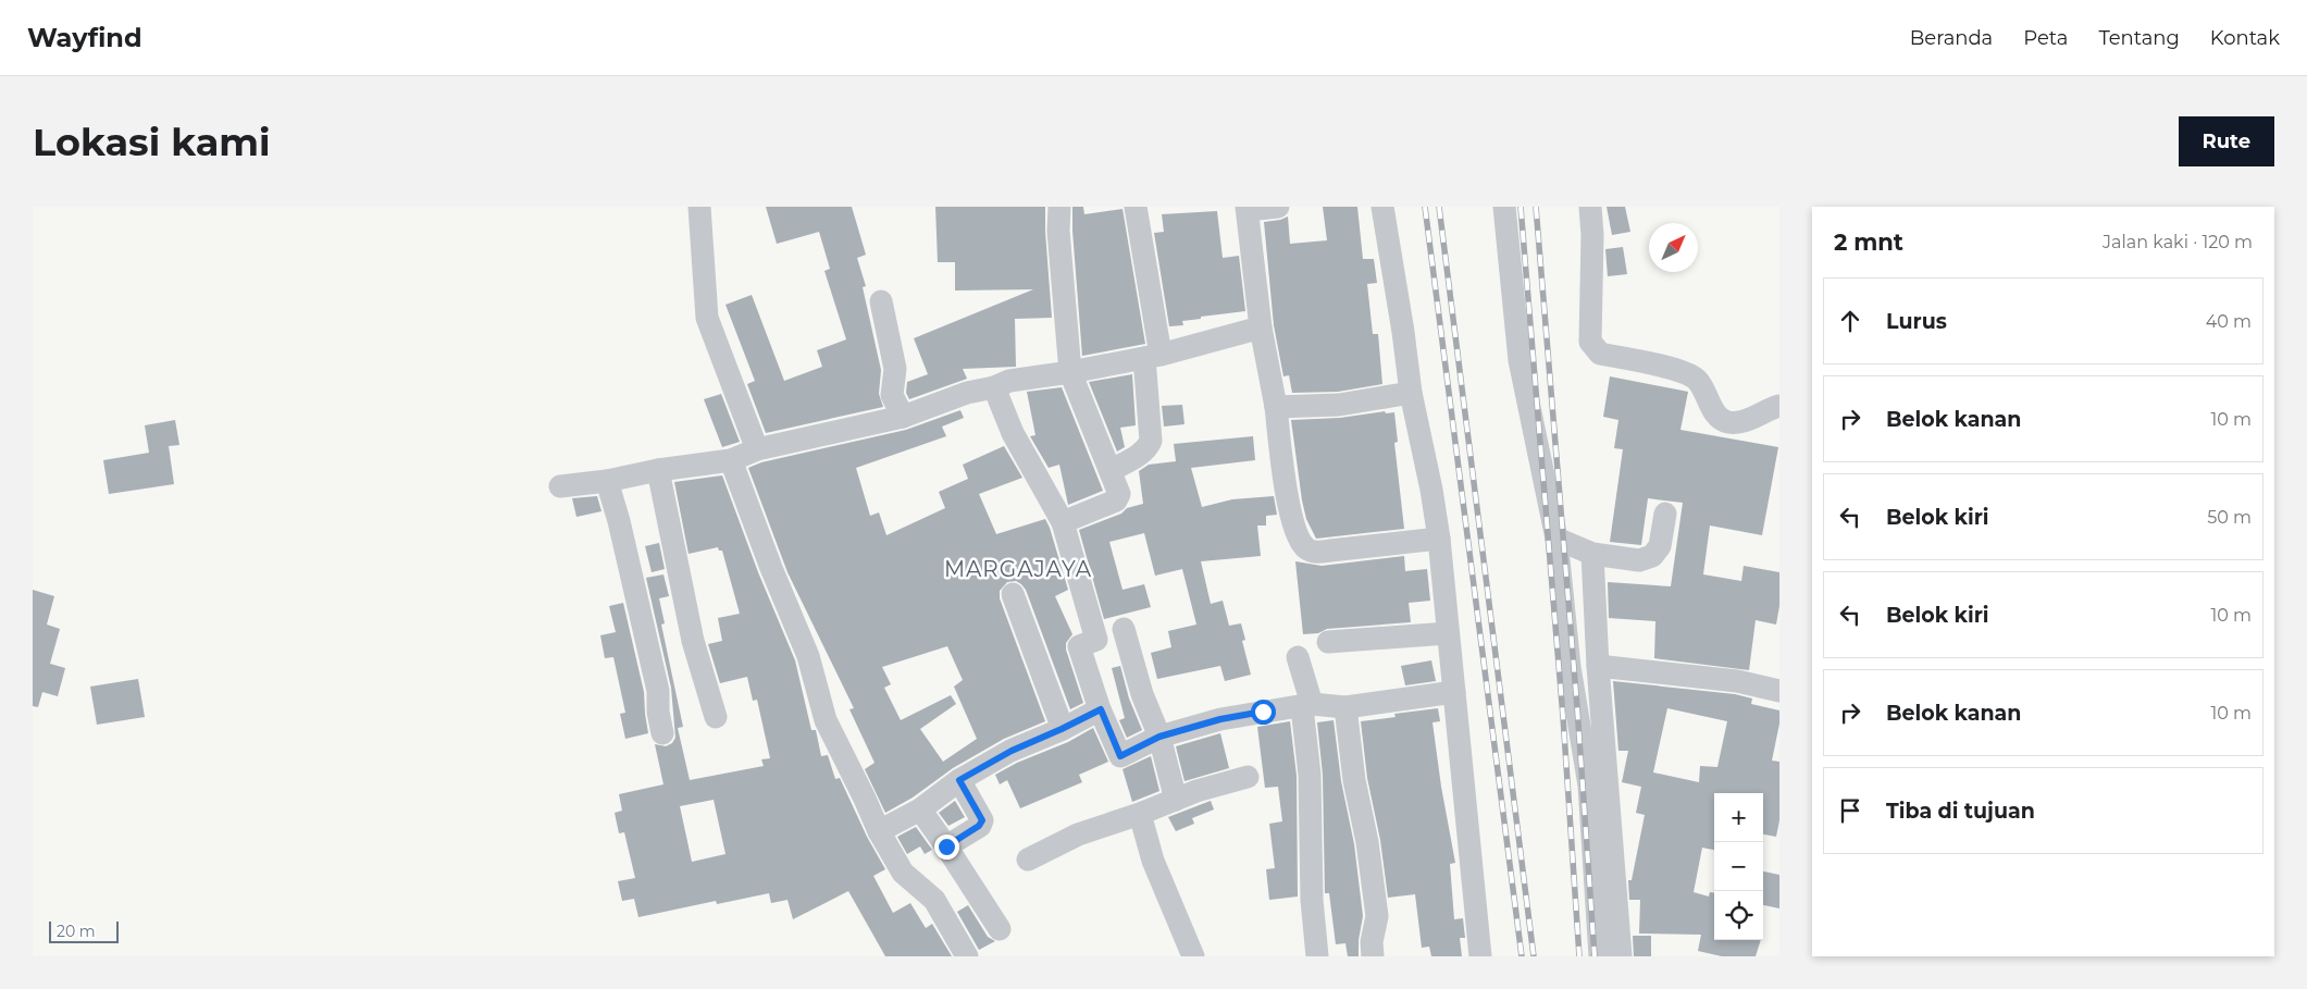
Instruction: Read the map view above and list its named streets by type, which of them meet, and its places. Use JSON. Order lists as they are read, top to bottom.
{
  "districts": ["MARGAJAYA"],
  "scale_bar": "20 m",
  "north": "top right",
  "page": {
    "header": "Wayfind",
    "nav": [
      "Beranda",
      "Peta",
      "Tentang",
      "Kontak"
    ],
    "buttons": "Rute",
    "title": "Lokasi kami",
    "heading": ["2 mnt", "Jalan kaki · 120 m"],
    "list": [
      ["Lurus", "40 m"],
      ["Belok kanan", "10 m"],
      ["Belok kiri", "50 m"],
      ["Belok kiri", "10 m"],
      ["Belok kanan", "10 m"],
      "Tiba di tujuan"
    ],
    "map_buttons": ["+", "−"],
    "scale": "20 m"
  }
}
